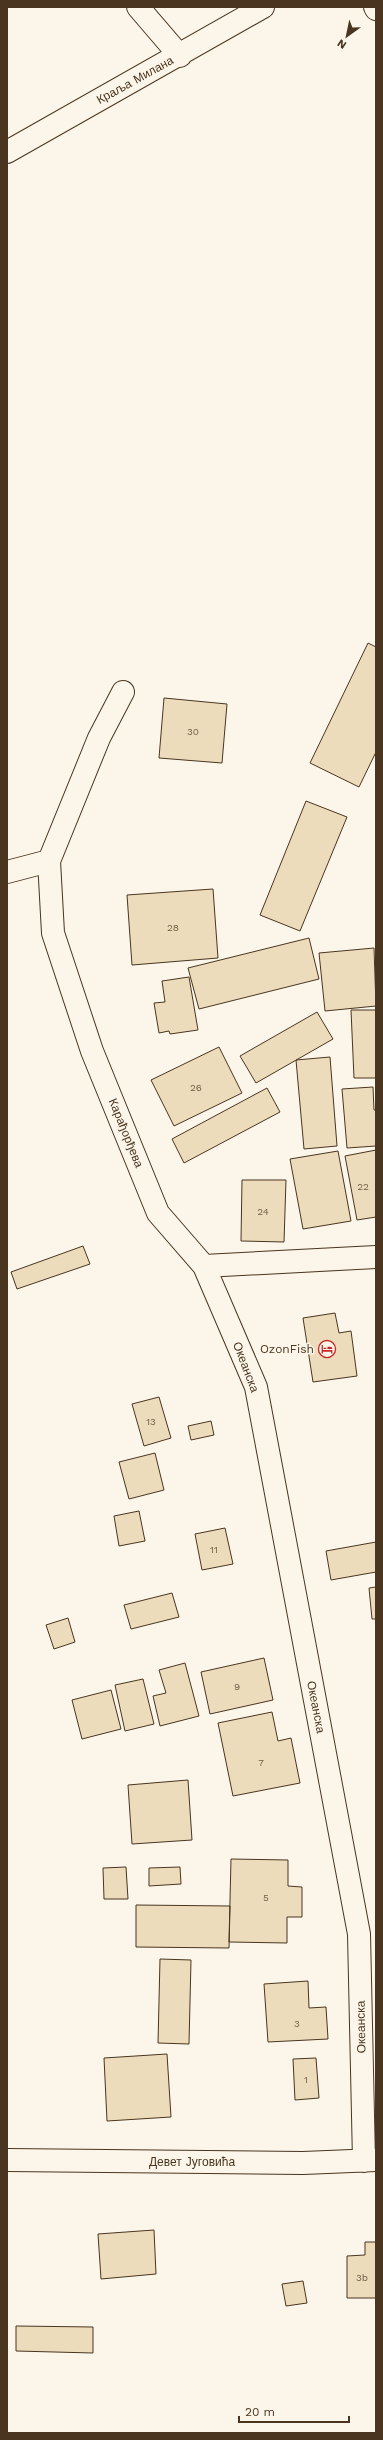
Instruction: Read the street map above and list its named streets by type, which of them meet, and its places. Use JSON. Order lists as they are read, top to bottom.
{
  "streets": {
    "street": [
      "Краља Милана",
      "Карађорђева",
      "Океанска",
      "Девет Југовића"
    ]
  },
  "crossings": [
    ["Карађорђева", "Океанска"],
    ["Океанска", "Девет Југовића"]
  ],
  "places": {
    "hotel": ["OzonFish"]
  },
  "house_numbers": [
    "30",
    "28",
    "26",
    "22",
    "24",
    "13",
    "11",
    "9",
    "7",
    "5",
    "3",
    "1",
    "3b"
  ],
  "scale_bar": "20 m",
  "north": "bottom left"
}
